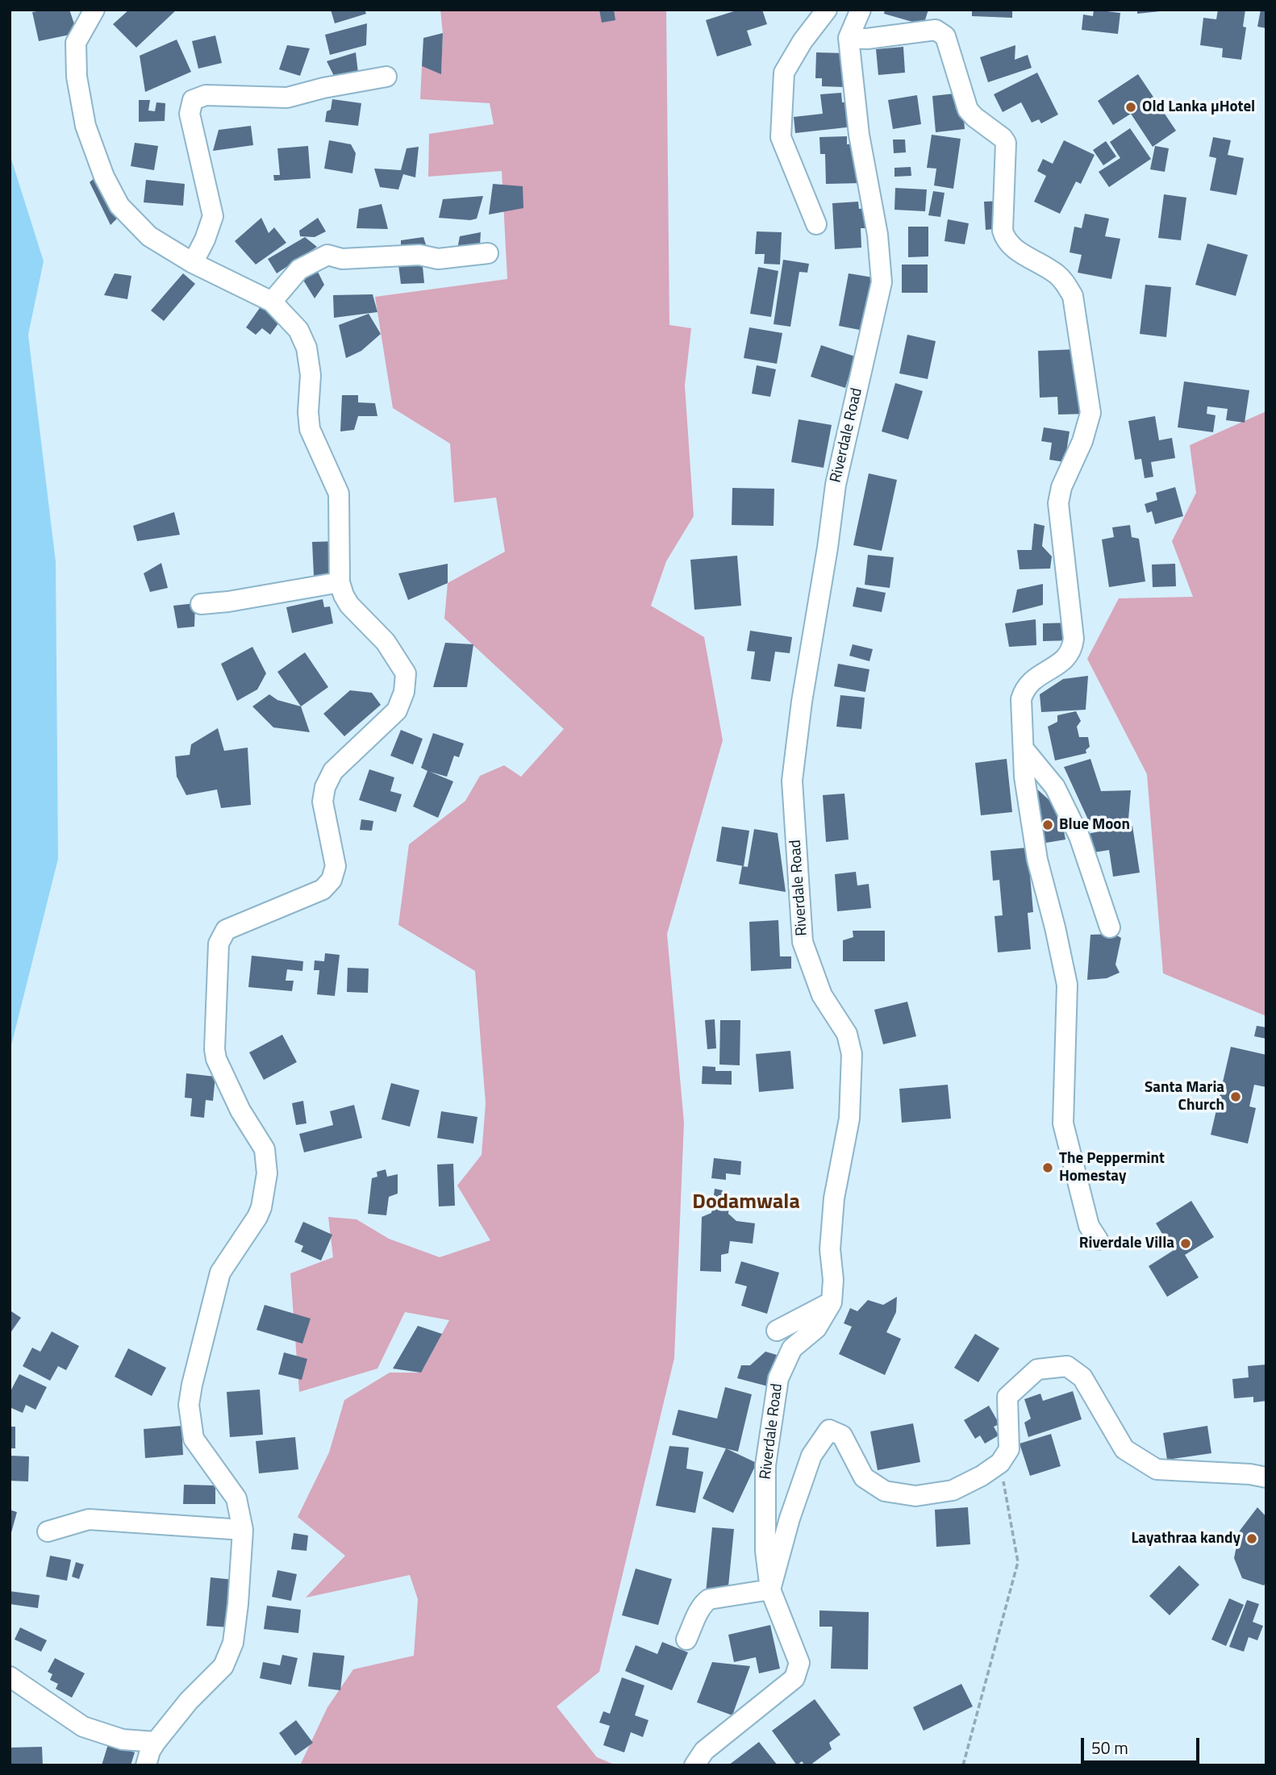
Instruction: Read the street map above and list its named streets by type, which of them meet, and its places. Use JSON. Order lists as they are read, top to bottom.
{
  "streets": {
    "street": ["Riverdale Road"]
  },
  "districts": ["Dodamwala"],
  "places": [
    "Old Lanka µHotel",
    "Blue Moon",
    "Santa Maria Church",
    "The Peppermint Homestay",
    "Riverdale Villa",
    "Layathraa kandy"
  ],
  "scale_bar": "50 m"
}
